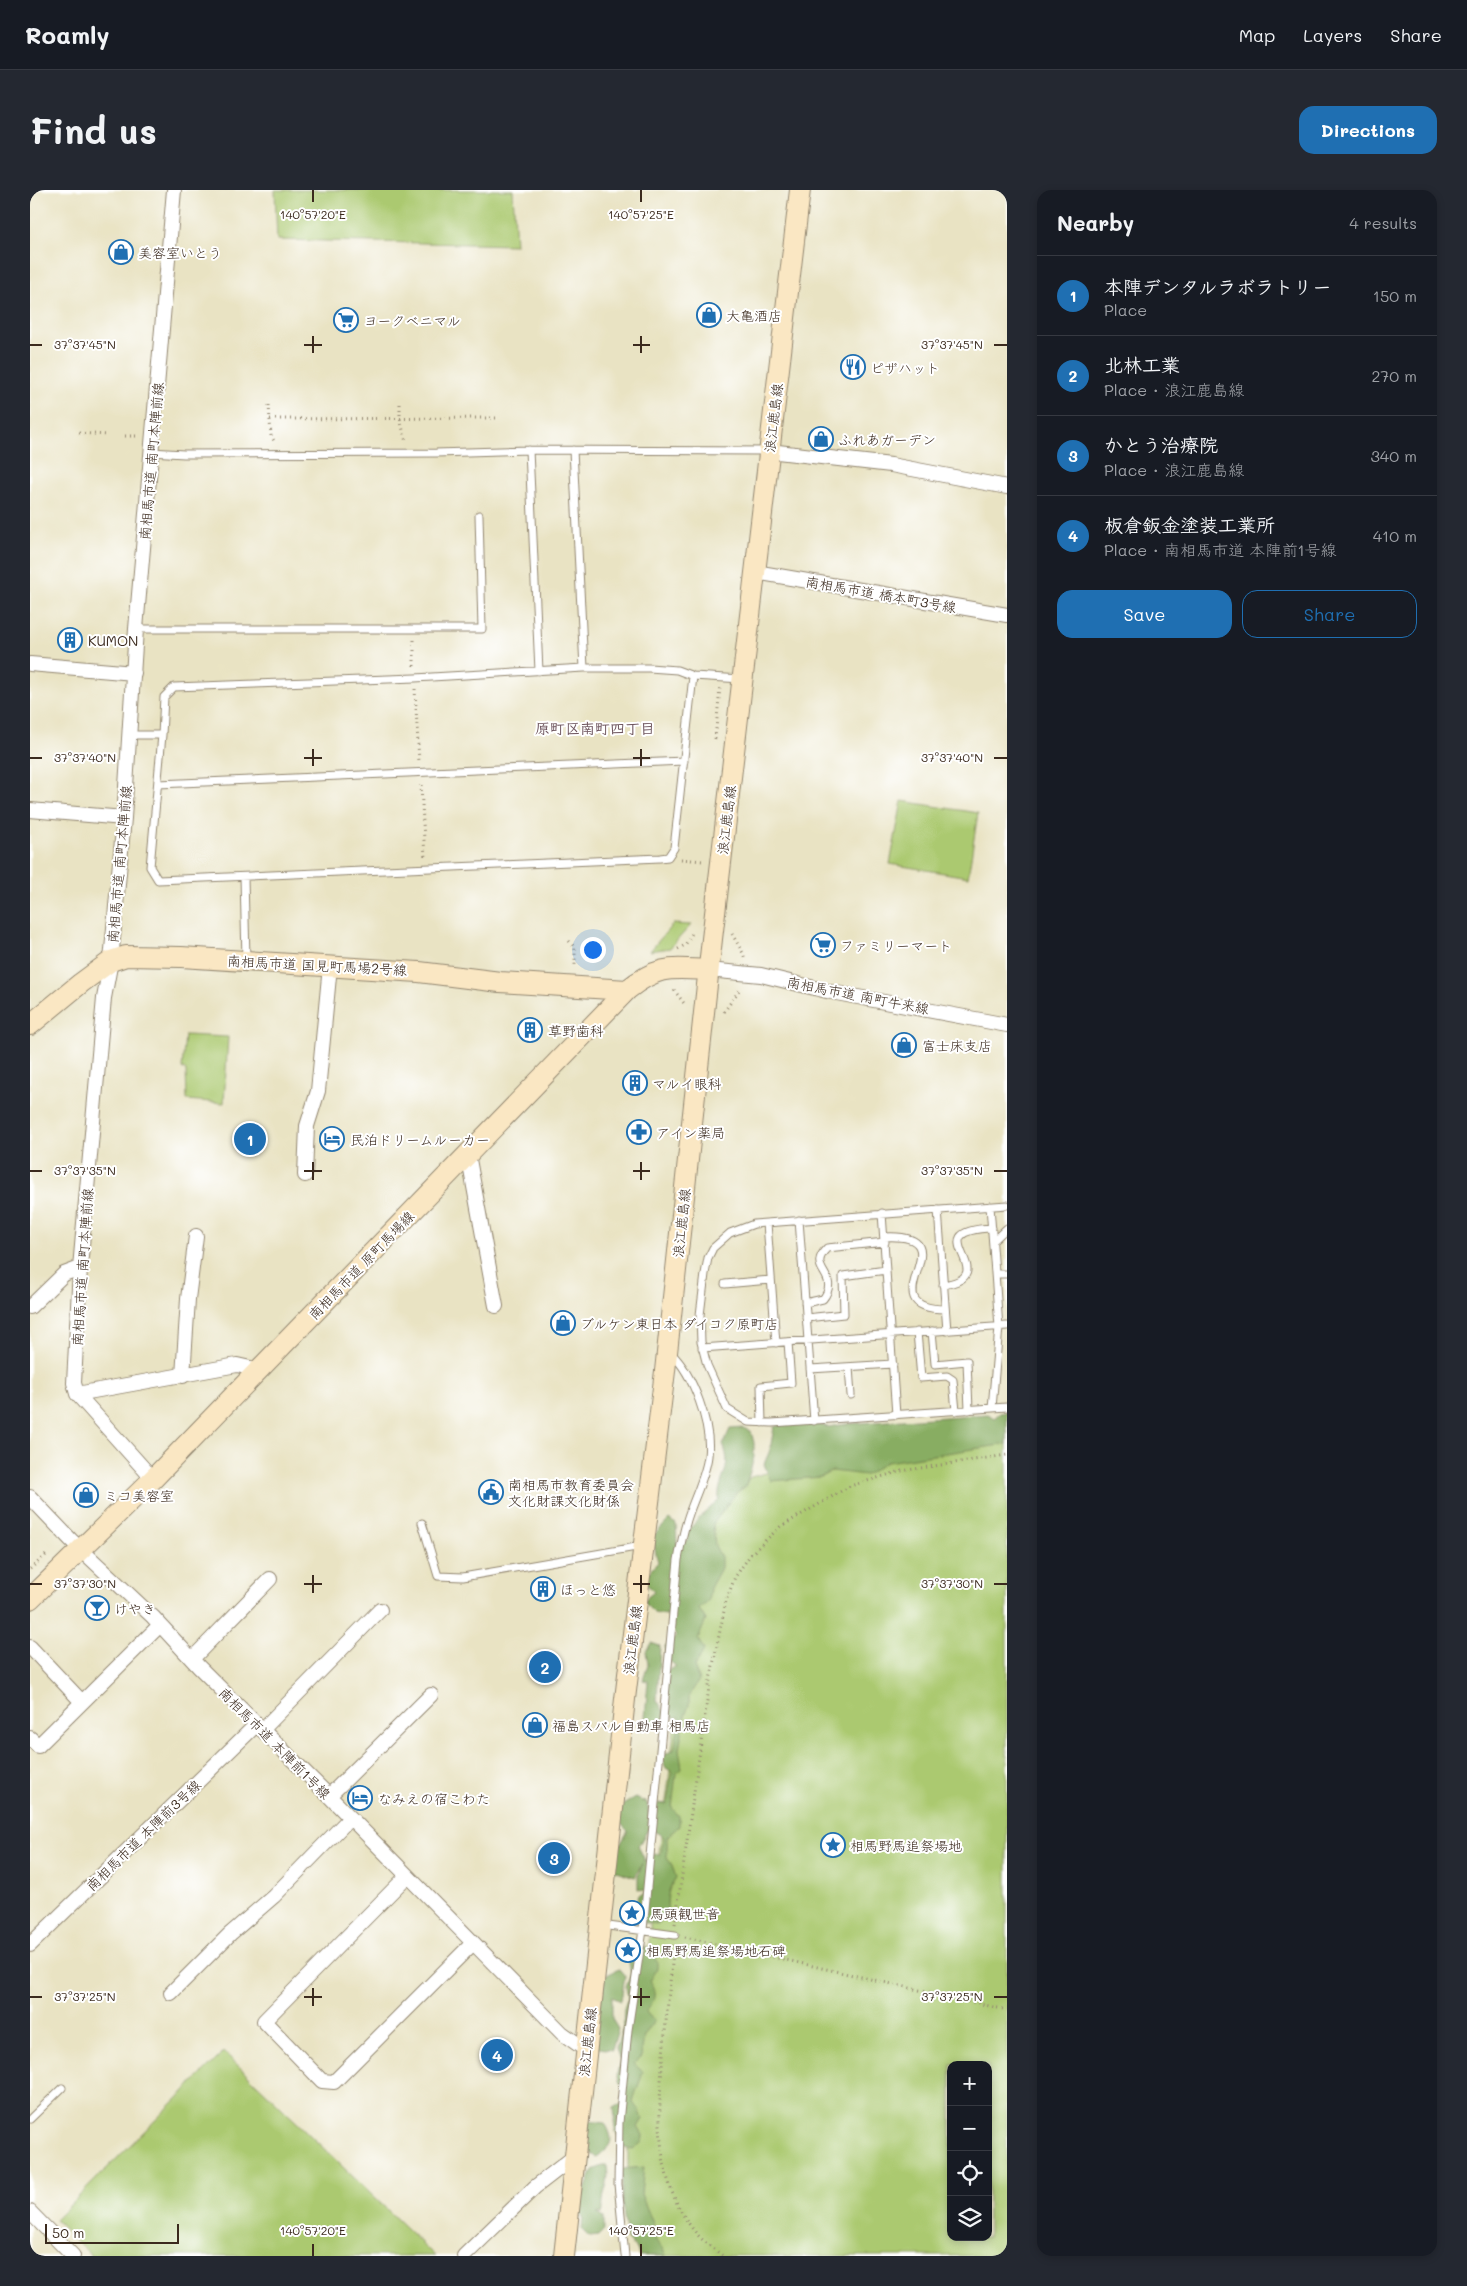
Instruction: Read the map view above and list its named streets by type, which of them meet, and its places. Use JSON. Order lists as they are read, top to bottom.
{
  "streets": {
    "main road": ["浪江鹿島線", "南相馬市道 国見町馬場2号線", "南相馬市道 原町馬場線"],
    "street": [
      "南相馬市道 南町本陣前線",
      "南相馬市道 橋本町3号線",
      "南相馬市道 南町牛来線",
      "南相馬市道 本陣前1号線",
      "南相馬市道 本陣前3号線"
    ]
  },
  "crossings": [
    ["浪江鹿島線", "南相馬市道 橋本町3号線"],
    ["浪江鹿島線", "南相馬市道 南町牛来線"],
    ["浪江鹿島線", "南相馬市道 原町馬場線"],
    ["浪江鹿島線", "南相馬市道 本陣前1号線"],
    ["南相馬市道 南町本陣前線", "南相馬市道 国見町馬場2号線"],
    ["南相馬市道 国見町馬場2号線", "南相馬市道 原町馬場線"],
    ["南相馬市道 南町牛来線", "南相馬市道 原町馬場線"],
    ["南相馬市道 原町馬場線", "南相馬市道 本陣前1号線"],
    ["南相馬市道 本陣前1号線", "南相馬市道 本陣前3号線"]
  ],
  "districts": ["原町区南町四丁目"],
  "places": {
    "shop": [
      "美容室いとう",
      "大亀酒店",
      "ふれあガーデン",
      "富士床支店",
      "ブルケン東日本 ダイコク原町店",
      "ミコ美容室",
      "福島スバル自動車 相馬店"
    ],
    "supermarket": ["ヨークベニマル", "ファミリーマート"],
    "restaurant": ["ピザハット"],
    "building": [
      "KUMON",
      "草野歯科",
      "マルイ眼科",
      "ほっと悠"
    ],
    "pharmacy": ["アイン薬局"],
    "hotel": ["民泊ドリームルーカー", "なみえの宿こわた"],
    "public building": ["南相馬市教育委員会 文化財課文化財係"],
    "bar": ["けやき"],
    "place": ["相馬野馬追祭場地", "馬頭観世音", "相馬野馬追祭場地石碑"]
  },
  "scale_bar": "50 m",
  "page": {
    "header": "Roamly",
    "nav": ["Map", "Layers", "Share"],
    "buttons": [
      "Directions",
      ["Save", "Share"]
    ],
    "title": "Find us",
    "heading": ["Nearby", "4 results"],
    "list": [
      {
        "mark": "1",
        "name": "本陣デンタルラボラトリー",
        "note": "Place",
        "value": "150 m"
      },
      {
        "mark": "2",
        "name": "北林工業",
        "note": "Place · 浪江鹿島線",
        "value": "270 m"
      },
      {
        "mark": "3",
        "name": "かとう治療院",
        "note": "Place · 浪江鹿島線",
        "value": "340 m"
      },
      {
        "mark": "4",
        "name": "板倉鈑金塗装工業所",
        "note": "Place · 南相馬市道 本陣前1号線",
        "value": "410 m"
      }
    ],
    "pins": [
      "1",
      "2",
      "3",
      "4"
    ],
    "map_buttons": ["+", "−"],
    "scale": "50 m"
  },
  "coordinates": [
    "140°57'20\"E",
    "140°57'25\"E",
    "37°37'45\"N",
    "37°37'40\"N",
    "37°37'35\"N",
    "37°37'30\"N",
    "37°37'25\"N"
  ]
}
